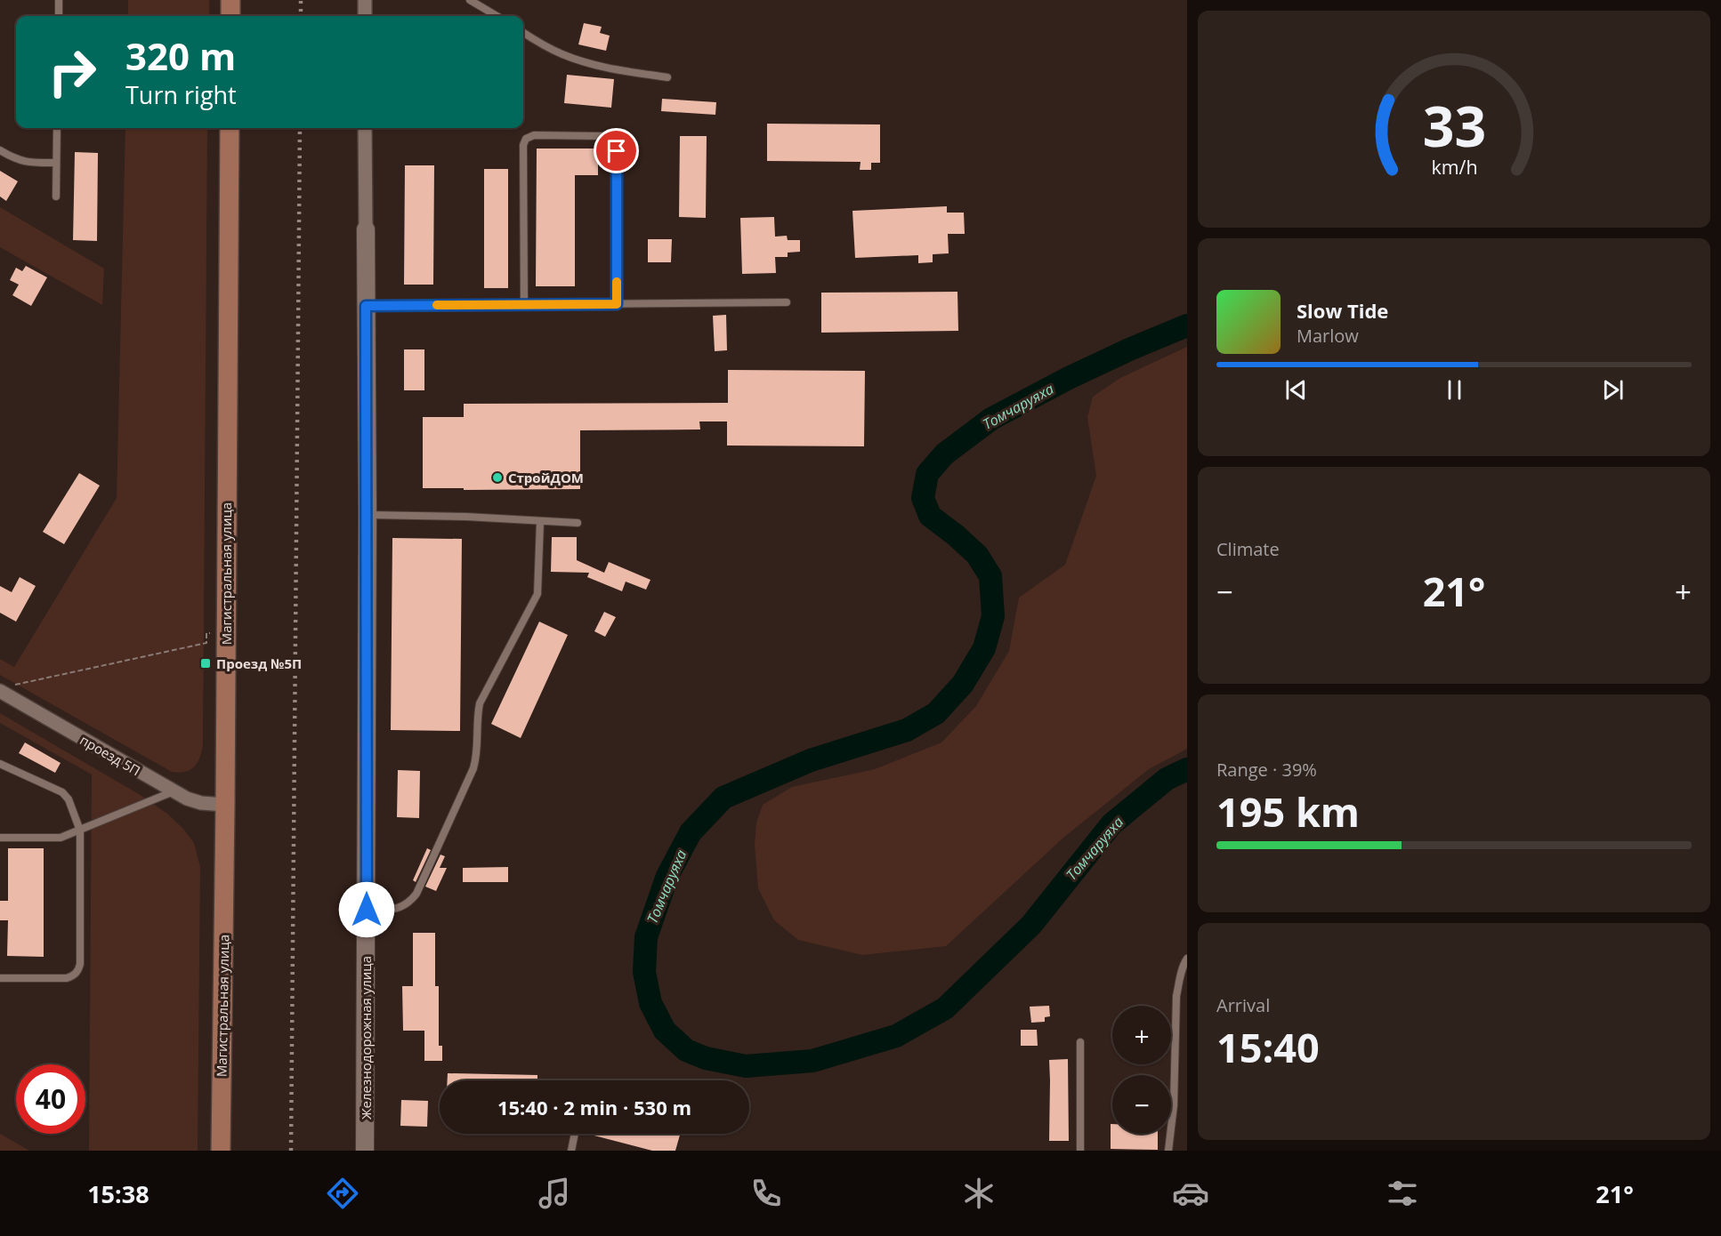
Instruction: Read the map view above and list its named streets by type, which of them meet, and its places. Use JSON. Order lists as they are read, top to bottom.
{
  "streets": {
    "main road": ["Магистральная улица"],
    "street": ["проезд 5П", "Железнодорожная улица"]
  },
  "crossings": [
    ["Магистральная улица", "проезд 5П"]
  ],
  "water": ["Томчаруяха"],
  "places": {
    "other": ["СтройДОМ"],
    "transit": ["Проезд №5П"]
  },
  "page": {
    "turn": ["320 m", "Turn right"],
    "song": ["Slow Tide", "Marlow"],
    "tile": [
      "Climate",
      ["Range · 39%", "195 km"],
      ["Arrival", "15:40"]
    ],
    "heat": ["−", "21°", "+"],
    "map_buttons": ["+", "−"],
    "limit": "40",
    "trip": "15:40 · 2 min · 530 m",
    "tabs": ["15:38", "21°"],
    "gauge": ["33", "km/h"]
  }
}
